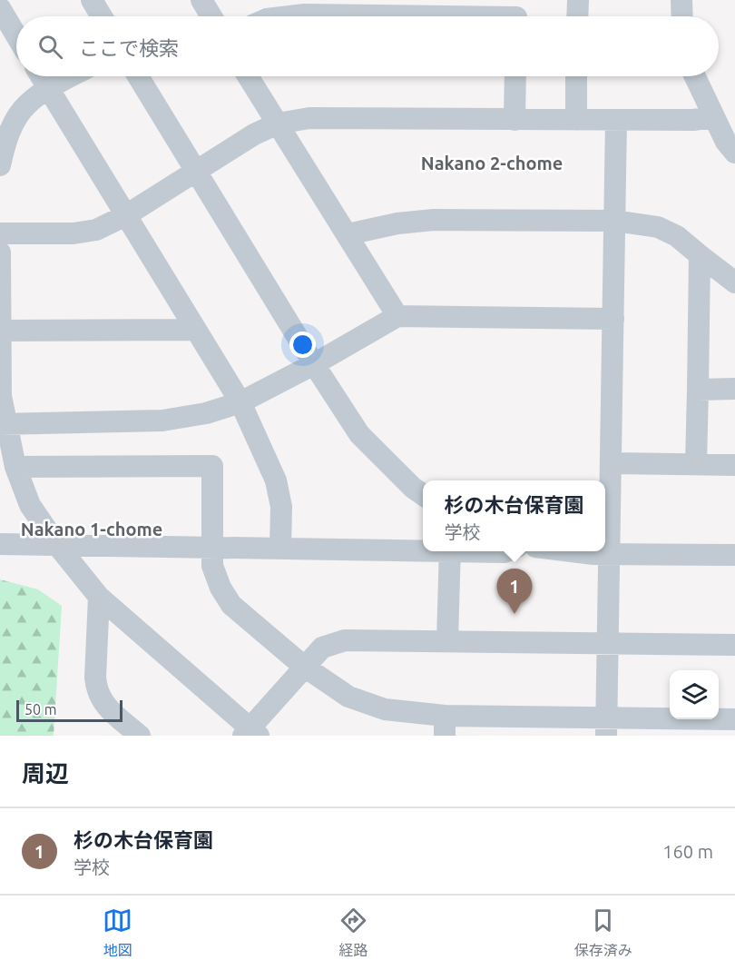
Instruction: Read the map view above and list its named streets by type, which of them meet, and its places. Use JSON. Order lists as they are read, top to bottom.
{
  "districts": ["Nakano 2-chome", "Nakano 1-chome"],
  "scale_bar": "50 m",
  "page": {
    "search": "ここで検索",
    "popup": ["杉の木台保育園", "学校"],
    "pins": "1",
    "scale": "50 m",
    "heading": "周辺",
    "list": [
      {
        "mark": "1",
        "name": "杉の木台保育園",
        "note": "学校",
        "value": "160 m"
      }
    ],
    "nav": ["地図", "経路", "保存済み"]
  }
}
